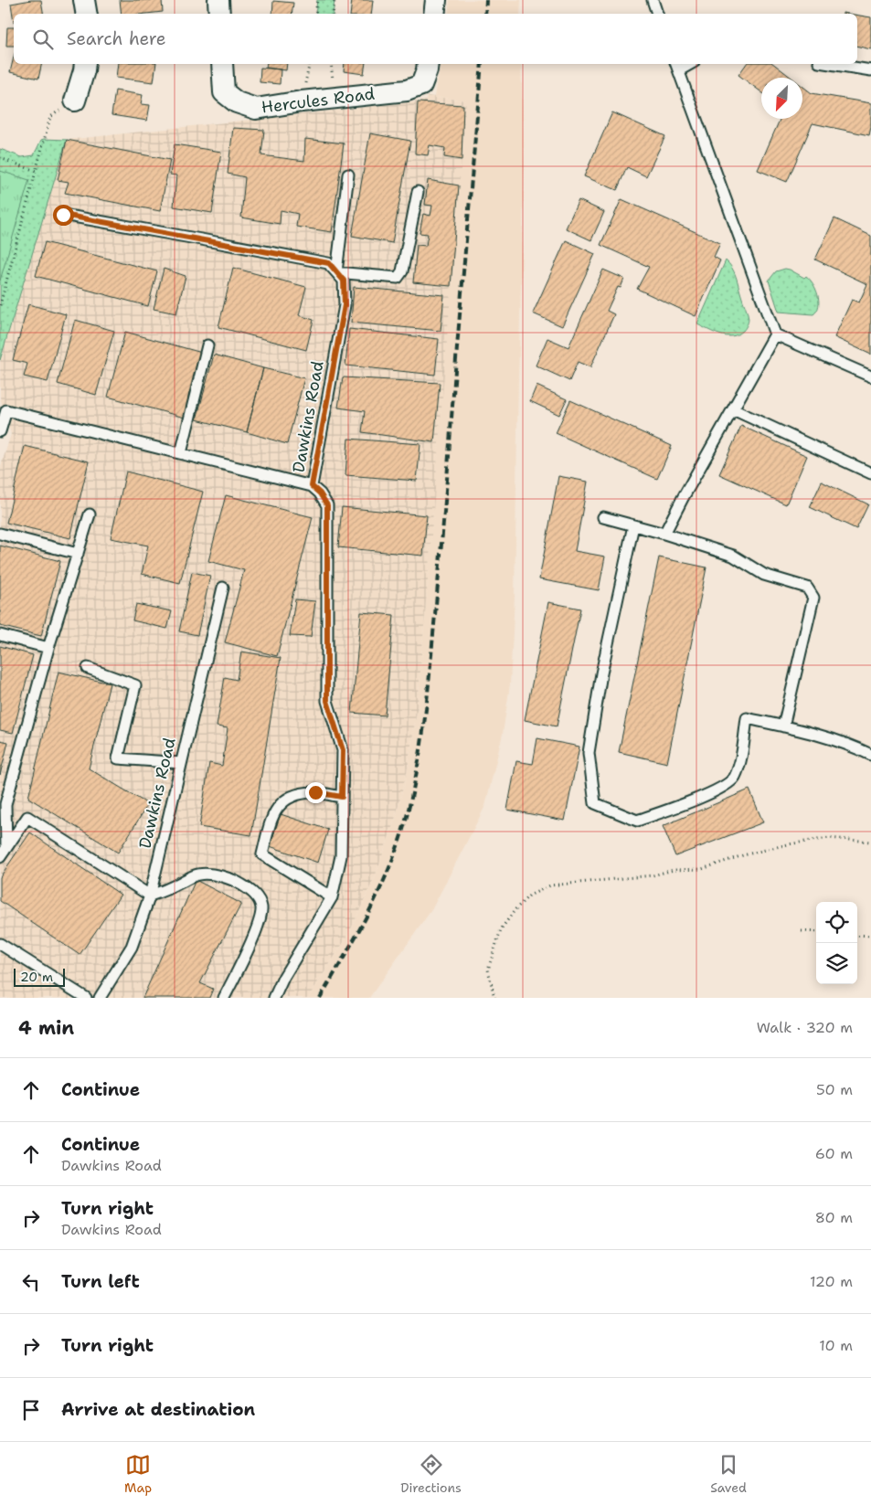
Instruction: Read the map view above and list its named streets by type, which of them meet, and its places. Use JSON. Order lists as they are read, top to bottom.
{
  "streets": {
    "street": ["Hercules Road"],
    "lane": ["Dawkins Road"]
  },
  "scale_bar": "20 m",
  "north": "bottom left",
  "page": {
    "search": "Search here",
    "scale": "20 m",
    "heading": ["4 min", "Walk · 320 m"],
    "list": [
      ["Continue", "50 m"],
      ["Continue", "Dawkins Road", "60 m"],
      ["Turn right", "Dawkins Road", "80 m"],
      ["Turn left", "120 m"],
      ["Turn right", "10 m"],
      "Arrive at destination"
    ],
    "nav": ["Map", "Directions", "Saved"]
  }
}
